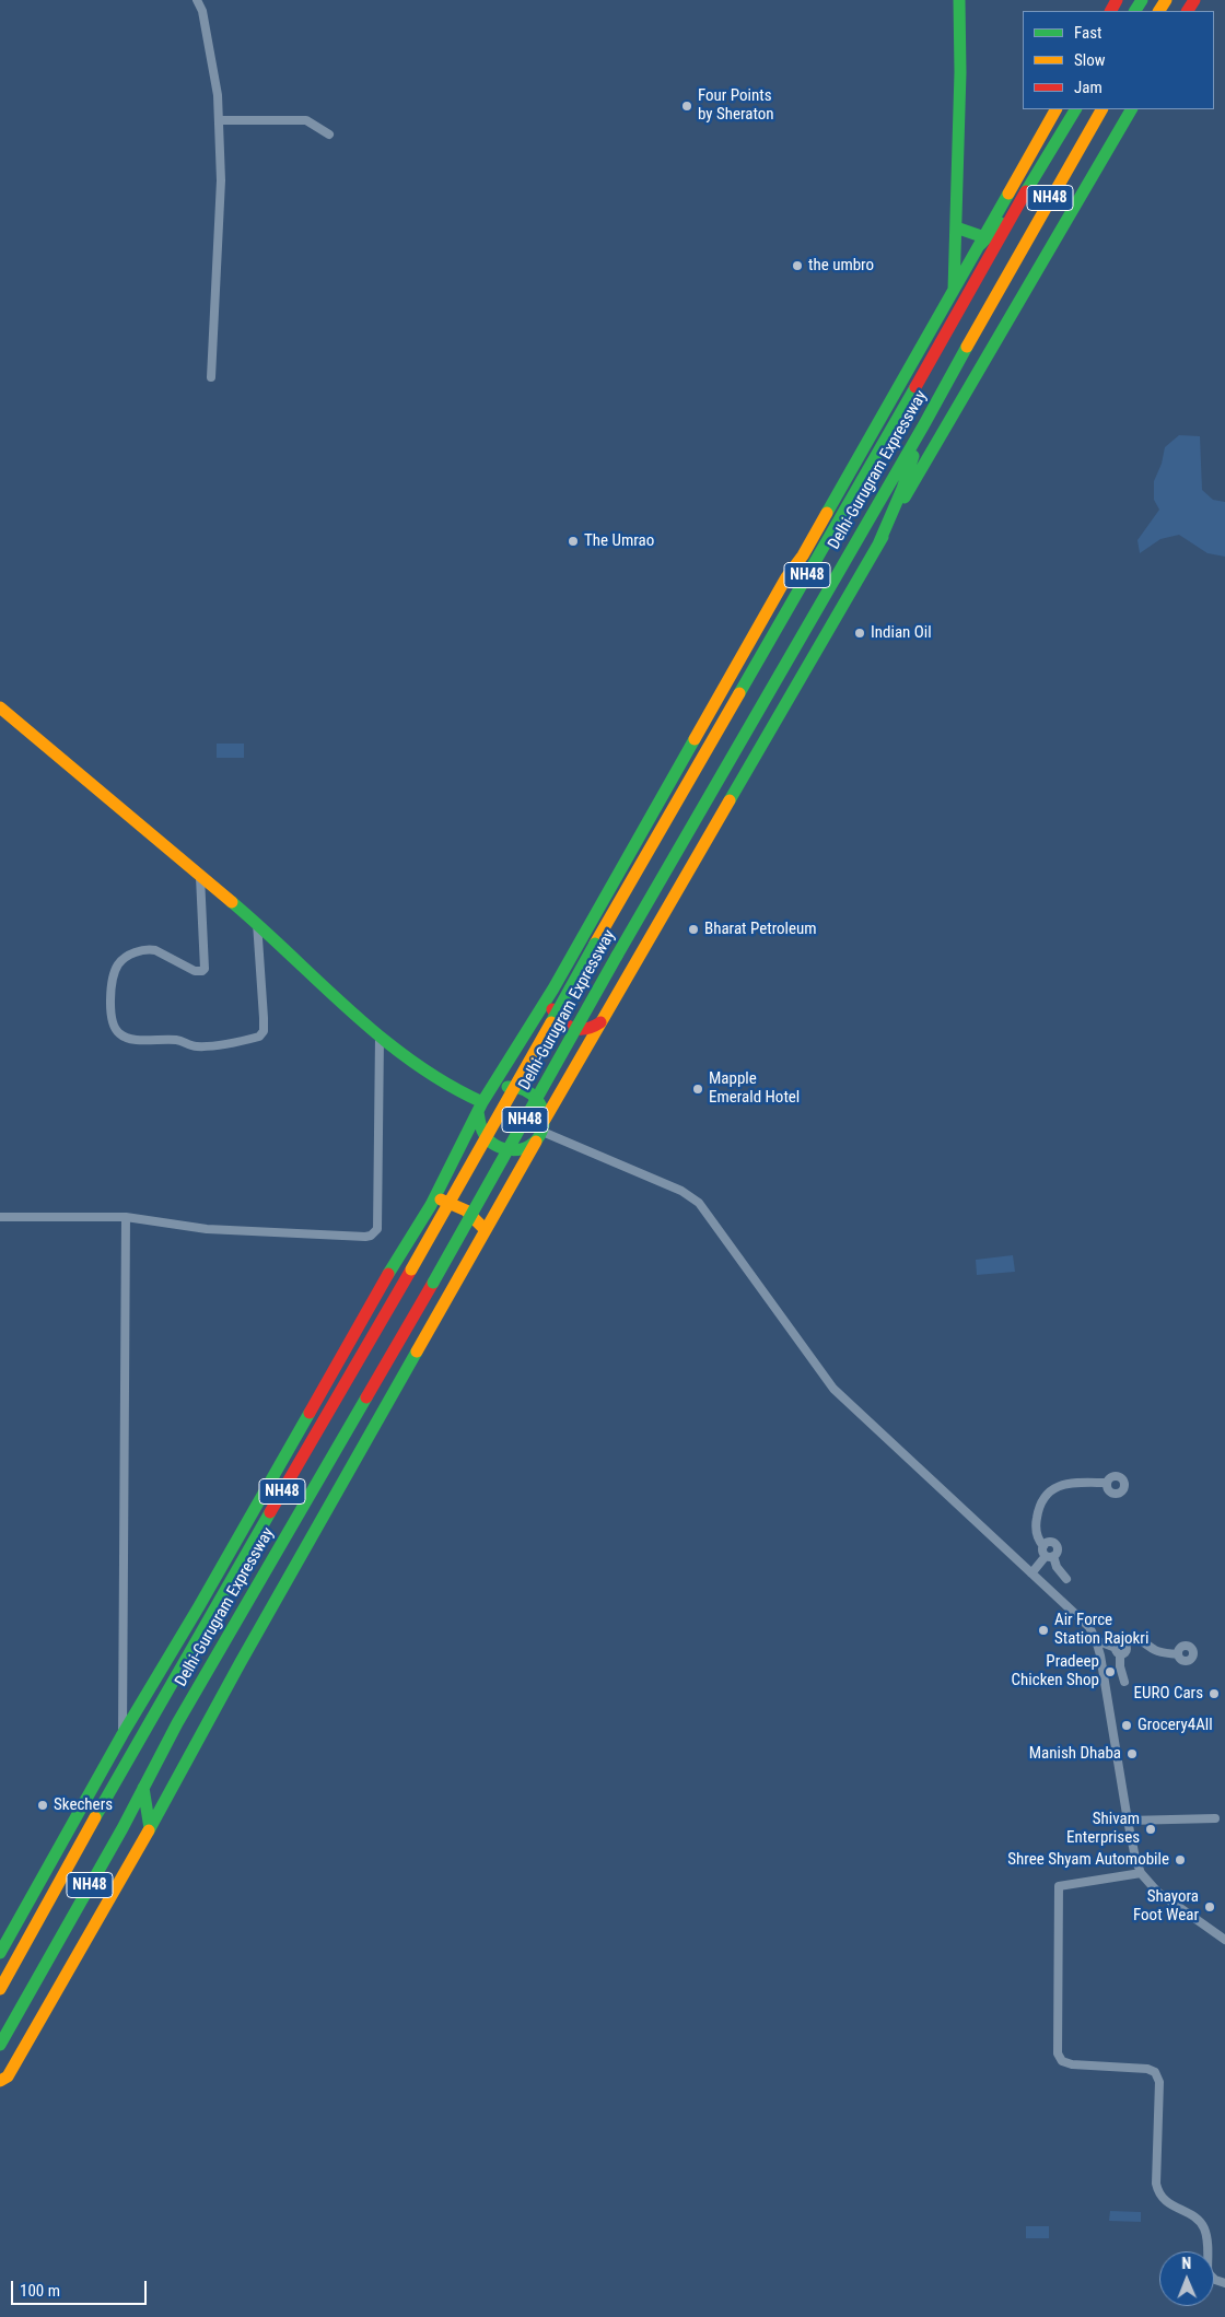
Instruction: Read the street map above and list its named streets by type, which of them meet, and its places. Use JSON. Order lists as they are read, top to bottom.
{
  "streets": {
    "main road": ["NH48", "Delhi-Gurugram Expressway"]
  },
  "places": [
    "Four Points by Sheraton",
    "the umbro",
    "The Umrao",
    "Indian Oil",
    "Bharat Petroleum",
    "Mapple Emerald Hotel",
    "Air Force Station Rajokri",
    "Pradeep Chicken Shop",
    "EURO Cars",
    "Grocery4All",
    "Manish Dhaba",
    "Skechers",
    "Shivam Enterprises",
    "Shree Shyam Automobile",
    "Shayora Foot Wear"
  ],
  "legend": ["Fast", "Slow", "Jam"],
  "scale_bar": "100 m",
  "north": "top"
}
